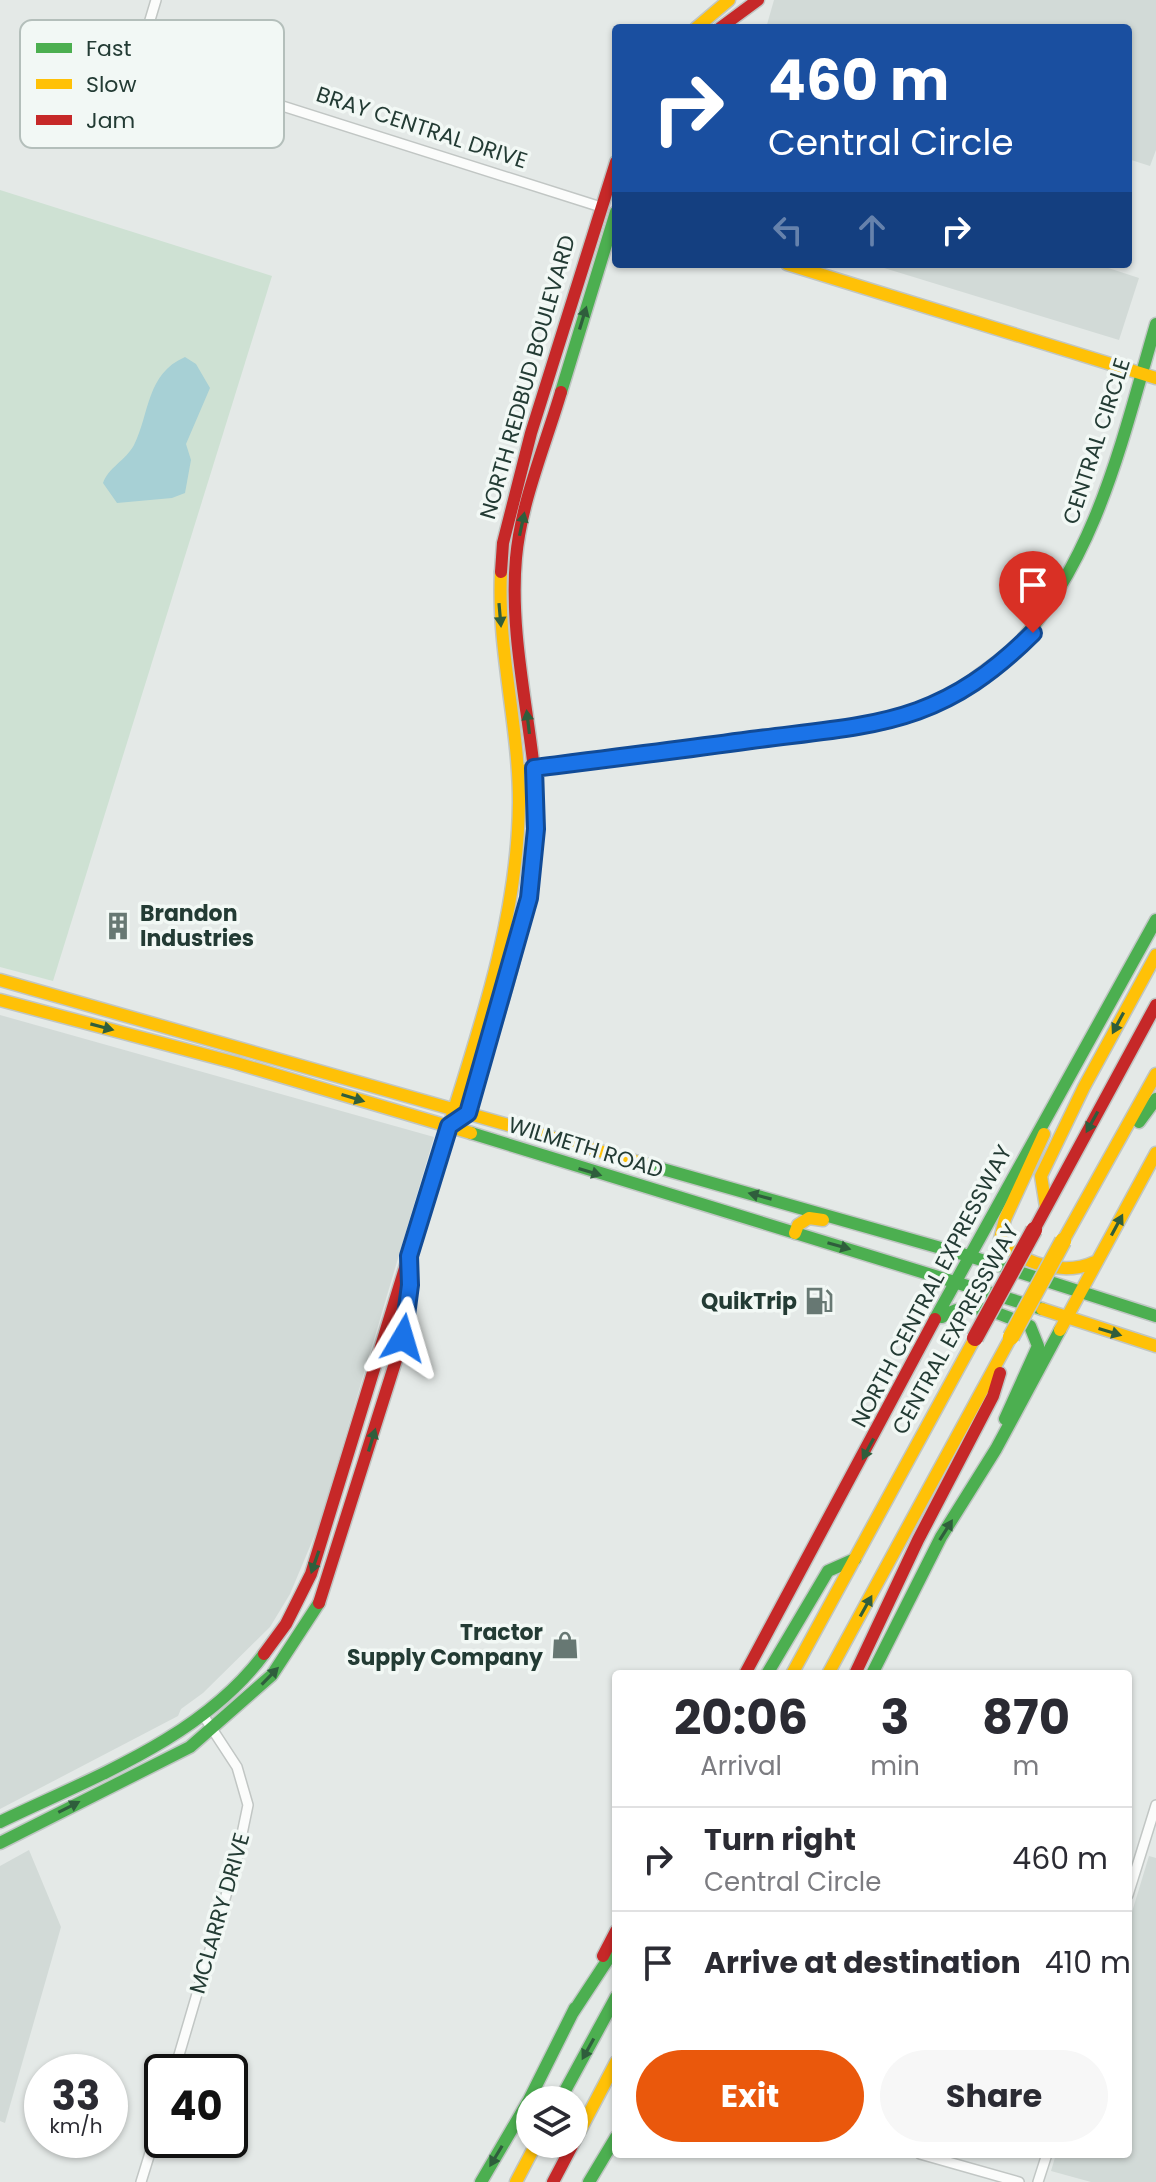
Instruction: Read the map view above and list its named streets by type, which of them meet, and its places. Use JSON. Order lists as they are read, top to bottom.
{
  "streets": {
    "main road": [
      "NORTH REDBUD BOULEVARD",
      "CENTRAL CIRCLE",
      "WILMETH ROAD",
      "NORTH CENTRAL EXPRESSWAY",
      "CENTRAL EXPRESSWAY"
    ],
    "street": ["BRAY CENTRAL DRIVE", "MCLARRY DRIVE"]
  },
  "crossings": [
    ["BRAY CENTRAL DRIVE", "NORTH REDBUD BOULEVARD"],
    ["NORTH REDBUD BOULEVARD", "CENTRAL CIRCLE"],
    ["NORTH REDBUD BOULEVARD", "WILMETH ROAD"],
    ["WILMETH ROAD", "NORTH CENTRAL EXPRESSWAY"]
  ],
  "places": {
    "building": ["Brandon Industries"],
    "fuel station": ["QuikTrip"],
    "shop": ["Tractor Supply Company"]
  },
  "legend": ["Fast", "Slow", "Jam"],
  "page": {
    "turn": ["460 m", "Central Circle"],
    "eta": [
      "20:06",
      "Arrival",
      "3",
      "min",
      "870",
      "m"
    ],
    "list": [
      {
        "name": "Turn right",
        "note": "Central Circle",
        "value": "460 m"
      },
      {
        "name": "Arrive at destination",
        "value": "410 m"
      }
    ],
    "buttons": ["Exit", "Share"],
    "speed": "33 km/h",
    "limit": "40"
  }
}
